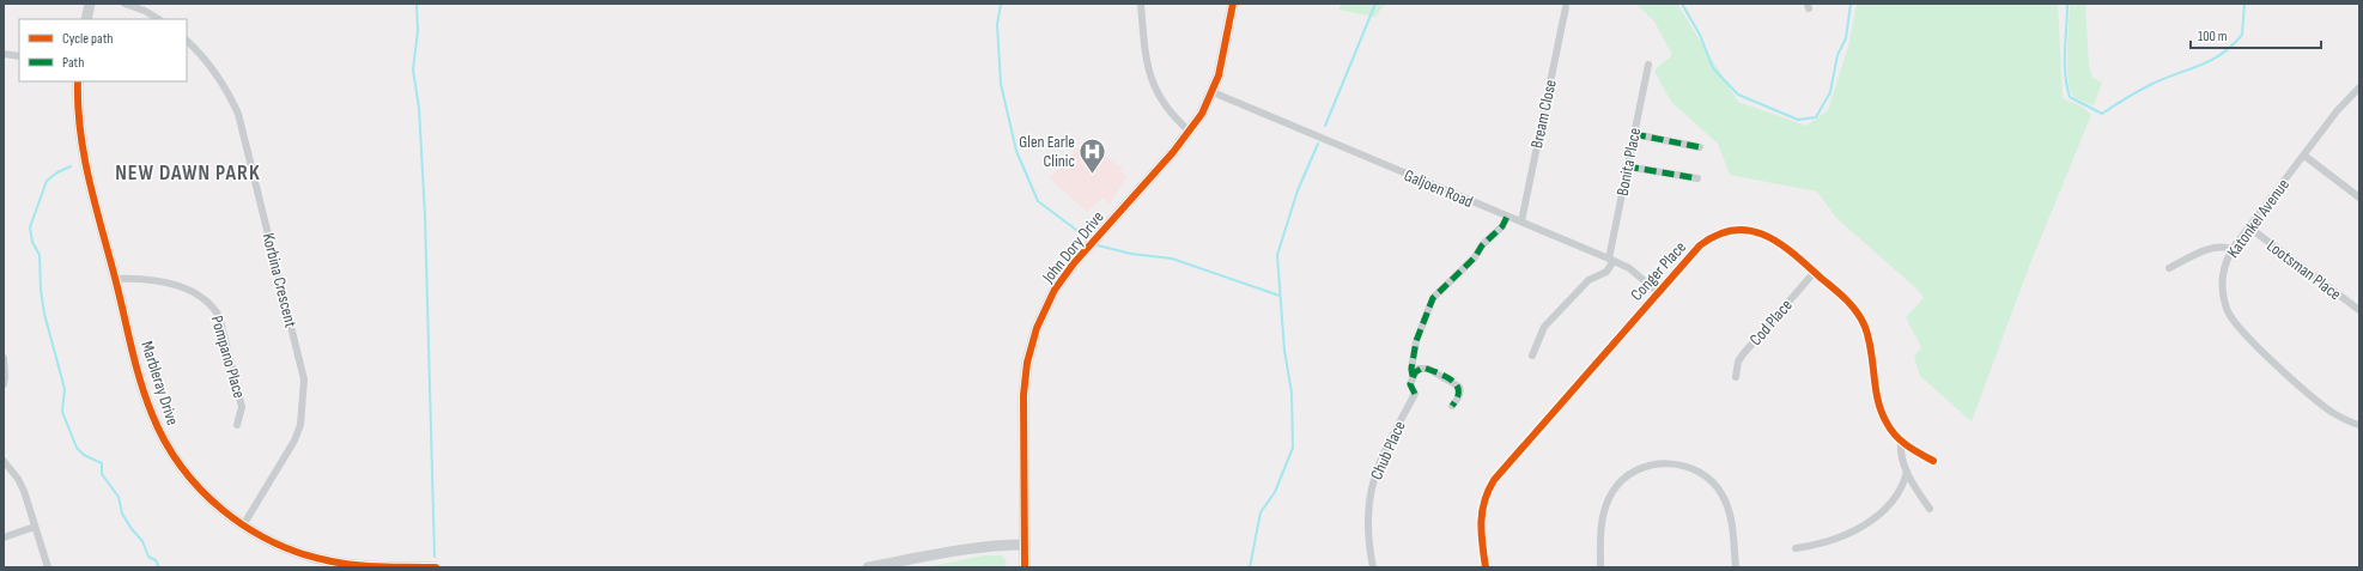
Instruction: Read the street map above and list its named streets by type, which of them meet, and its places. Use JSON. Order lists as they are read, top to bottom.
{
  "streets": {
    "street": [
      "Bream Close",
      "Bonita Place",
      "Galjoen Road",
      "Katonkel Avenue",
      "John Dory Drive",
      "Lootsman Place",
      "Conger Place",
      "Korbina Crescent",
      "Cod Place",
      "Pompano Place",
      "Marbleray Drive",
      "Chub Place"
    ]
  },
  "crossings": [
    ["Bream Close", "Galjoen Road"],
    ["Bonita Place", "Galjoen Road"],
    ["Galjoen Road", "John Dory Drive"],
    ["Galjoen Road", "Conger Place"],
    ["Katonkel Avenue", "Lootsman Place"],
    ["Conger Place", "Cod Place"],
    ["Korbina Crescent", "Marbleray Drive"],
    ["Pompano Place", "Marbleray Drive"]
  ],
  "districts": ["NEW DAWN PARK"],
  "places": {
    "hospital": ["Glen Earle Clinic"]
  },
  "legend": ["Cycle path", "Path"],
  "scale_bar": "100 m"
}
